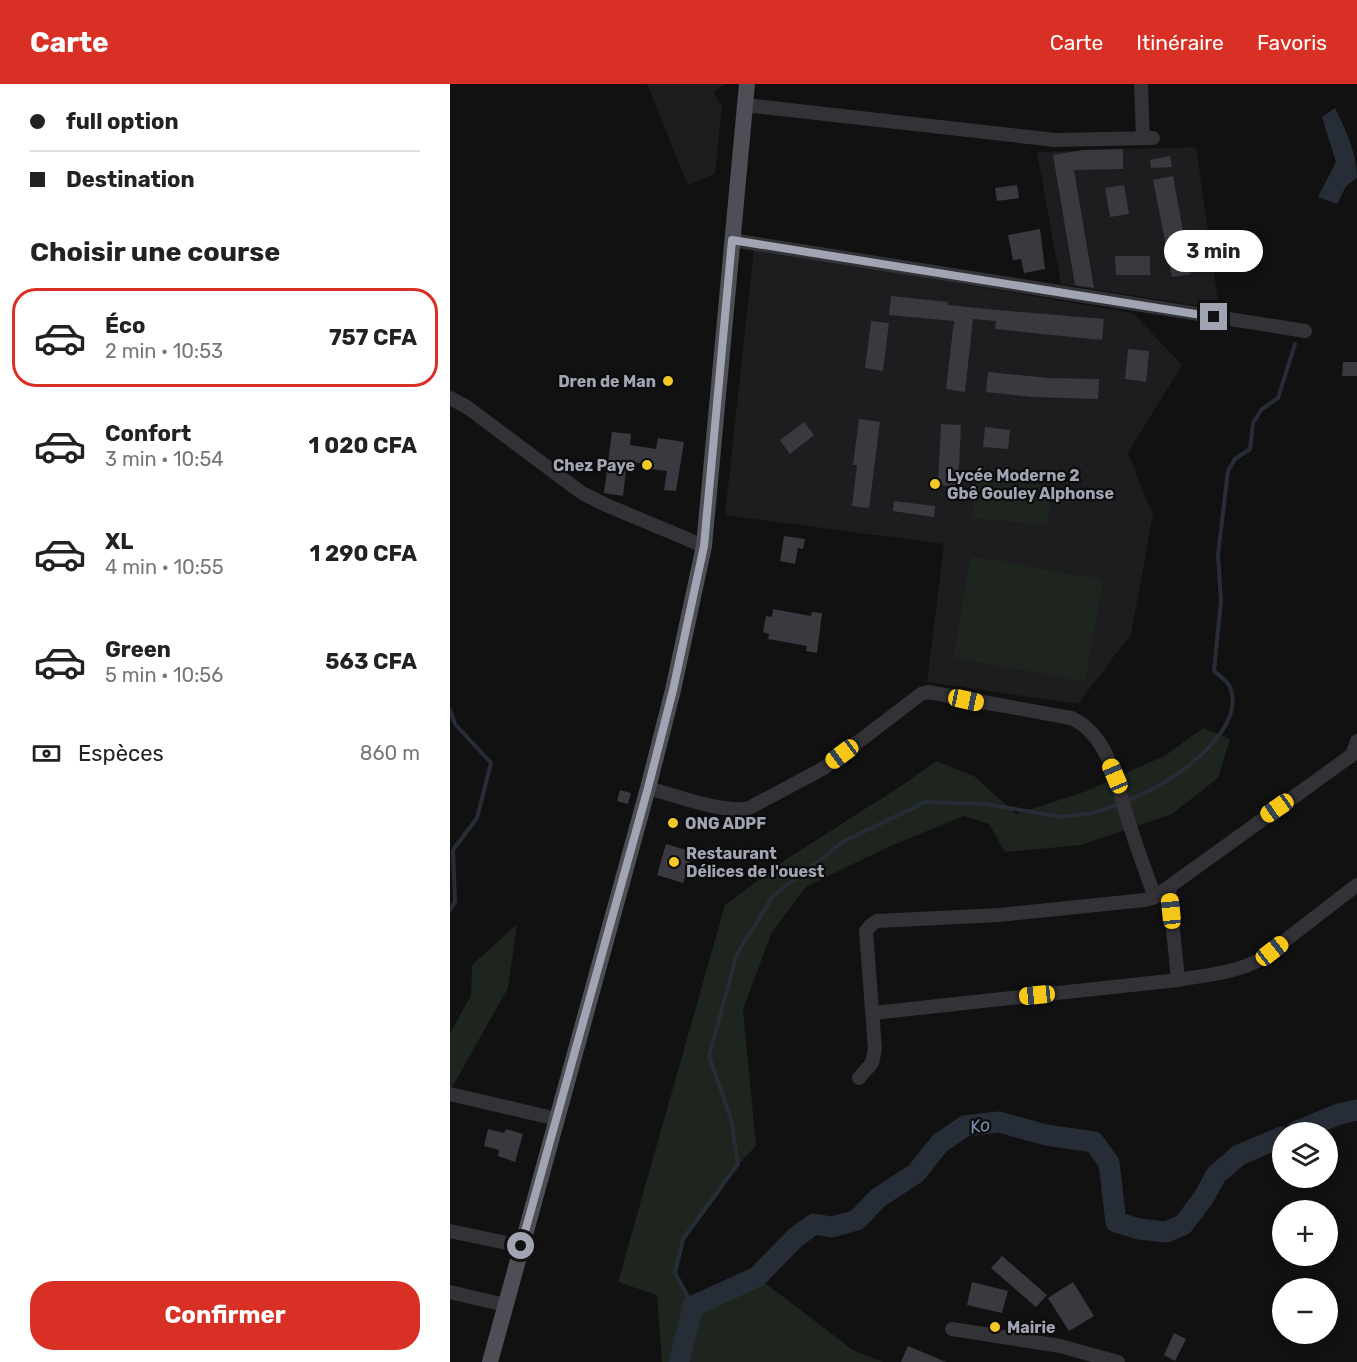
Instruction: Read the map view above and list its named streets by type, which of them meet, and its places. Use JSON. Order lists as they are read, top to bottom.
{
  "water": ["Ko"],
  "places": [
    "Dren de Man",
    "Chez Paye",
    "Lycée Moderne 2 Gbê Gouley Alphonse",
    "ONG ADPF",
    "Restaurant Délices de l'ouest",
    "Mairie"
  ],
  "page": {
    "header": "Carte",
    "nav": ["Carte", "Itinéraire", "Favoris"],
    "banner": ["full option", "Destination"],
    "heading": "Choisir une course",
    "bubble": "3 min",
    "list": [
      {
        "name": "Éco",
        "note": "2 min · 10:53",
        "value": "757 CFA"
      },
      {
        "name": "Confort",
        "note": "3 min · 10:54",
        "value": "1 020 CFA"
      },
      {
        "name": "XL",
        "note": "4 min · 10:55",
        "value": "1 290 CFA"
      },
      {
        "name": "Green",
        "note": "5 min · 10:56",
        "value": "563 CFA"
      }
    ],
    "pay": ["Espèces", "860 m"],
    "map_buttons": ["+", "−"],
    "buttons": "Confirmer"
  }
}
